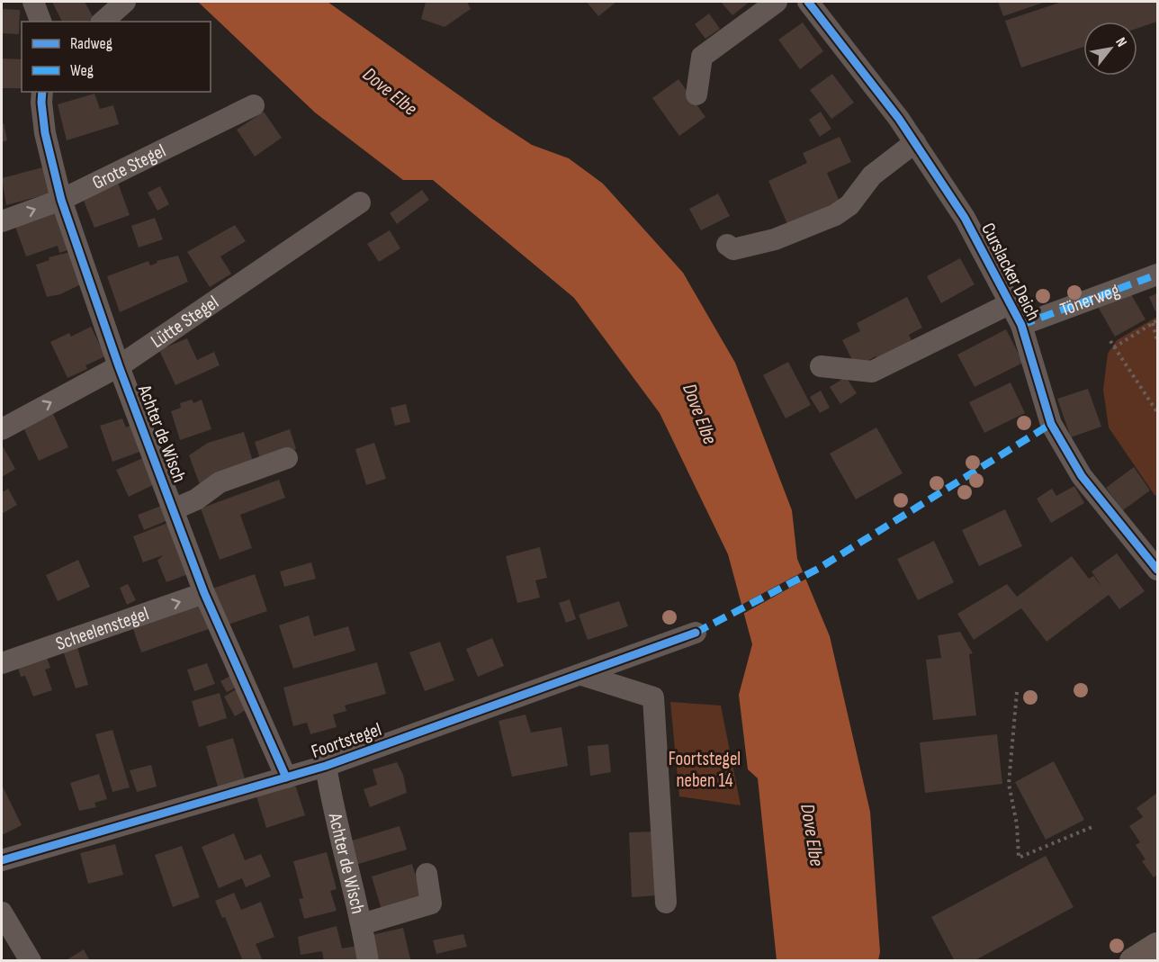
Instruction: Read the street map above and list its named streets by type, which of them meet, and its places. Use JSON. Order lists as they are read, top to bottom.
{
  "streets": {
    "street": [
      "Grote Stegel",
      "Curslacker Deich",
      "Tönerweg",
      "Lütte Stegel",
      "Achter de Wisch",
      "Scheelenstegel",
      "Foortstegel"
    ]
  },
  "crossings": [
    ["Grote Stegel", "Achter de Wisch"],
    ["Curslacker Deich", "Tönerweg"],
    ["Lütte Stegel", "Achter de Wisch"],
    ["Achter de Wisch", "Scheelenstegel"],
    ["Achter de Wisch", "Foortstegel"]
  ],
  "one_way": ["Scheelenstegel"],
  "water": ["Dove Elbe"],
  "parks": ["Foortstegel neben 14"],
  "legend": ["Radweg", "Weg"],
  "north": "top right"
}
